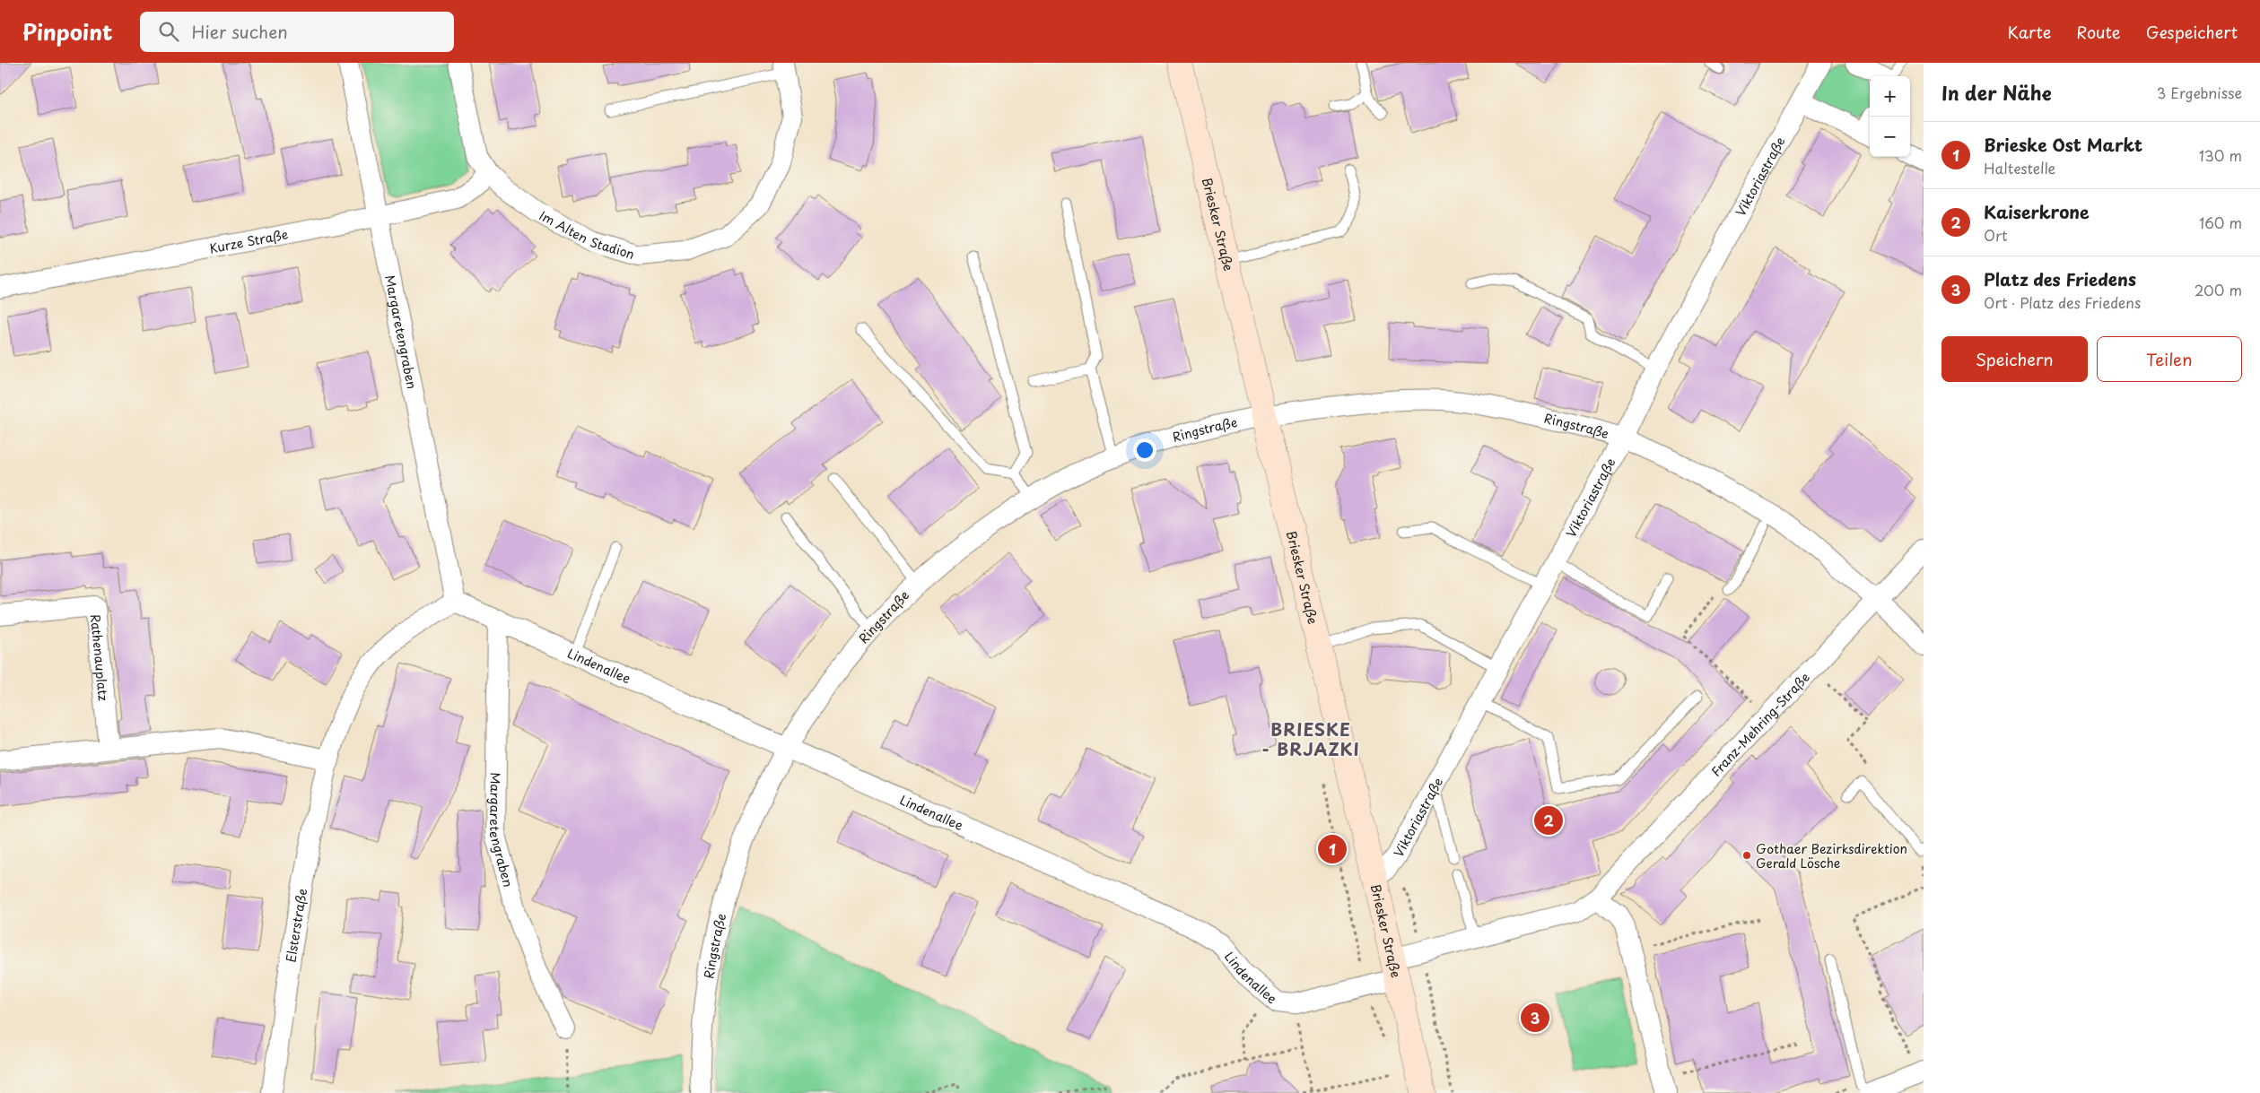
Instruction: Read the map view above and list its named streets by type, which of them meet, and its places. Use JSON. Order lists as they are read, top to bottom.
{
  "streets": {
    "main road": ["Briesker Straße"],
    "street": [
      "Viktoriastraße",
      "Im Alten Stadion",
      "Kurze Straße",
      "Margaretengraben",
      "Ringstraße",
      "Rathenauplatz",
      "Lindenallee",
      "Franz-Mehring-Straße",
      "Elsterstraße"
    ]
  },
  "crossings": [
    ["Viktoriastraße", "Briesker Straße"],
    ["Viktoriastraße", "Ringstraße"],
    ["Briesker Straße", "Ringstraße"],
    ["Briesker Straße", "Lindenallee"],
    ["Im Alten Stadion", "Kurze Straße"],
    ["Kurze Straße", "Margaretengraben"],
    ["Margaretengraben", "Lindenallee"],
    ["Margaretengraben", "Elsterstraße"],
    ["Ringstraße", "Lindenallee"],
    ["Ringstraße", "Franz-Mehring-Straße"],
    ["Lindenallee", "Franz-Mehring-Straße"],
    ["Lindenallee", "Elsterstraße"]
  ],
  "districts": ["BRIESKE - BRJAZKI"],
  "places": ["Gothaer Bezirksdirektion Gerald Lösche"],
  "page": {
    "header": "Pinpoint",
    "search": "Hier suchen",
    "nav": ["Karte", "Route", "Gespeichert"],
    "heading": ["In der Nähe", "3 Ergebnisse"],
    "map_buttons": ["+", "−"],
    "list": [
      {
        "mark": "1",
        "name": "Brieske Ost Markt",
        "note": "Haltestelle",
        "value": "130 m"
      },
      {
        "mark": "2",
        "name": "Kaiserkrone",
        "note": "Ort",
        "value": "160 m"
      },
      {
        "mark": "3",
        "name": "Platz des Friedens",
        "note": "Ort · Platz des Friedens",
        "value": "200 m"
      }
    ],
    "buttons": ["Speichern", "Teilen"],
    "pins": ["2", "1", "3"]
  }
}
